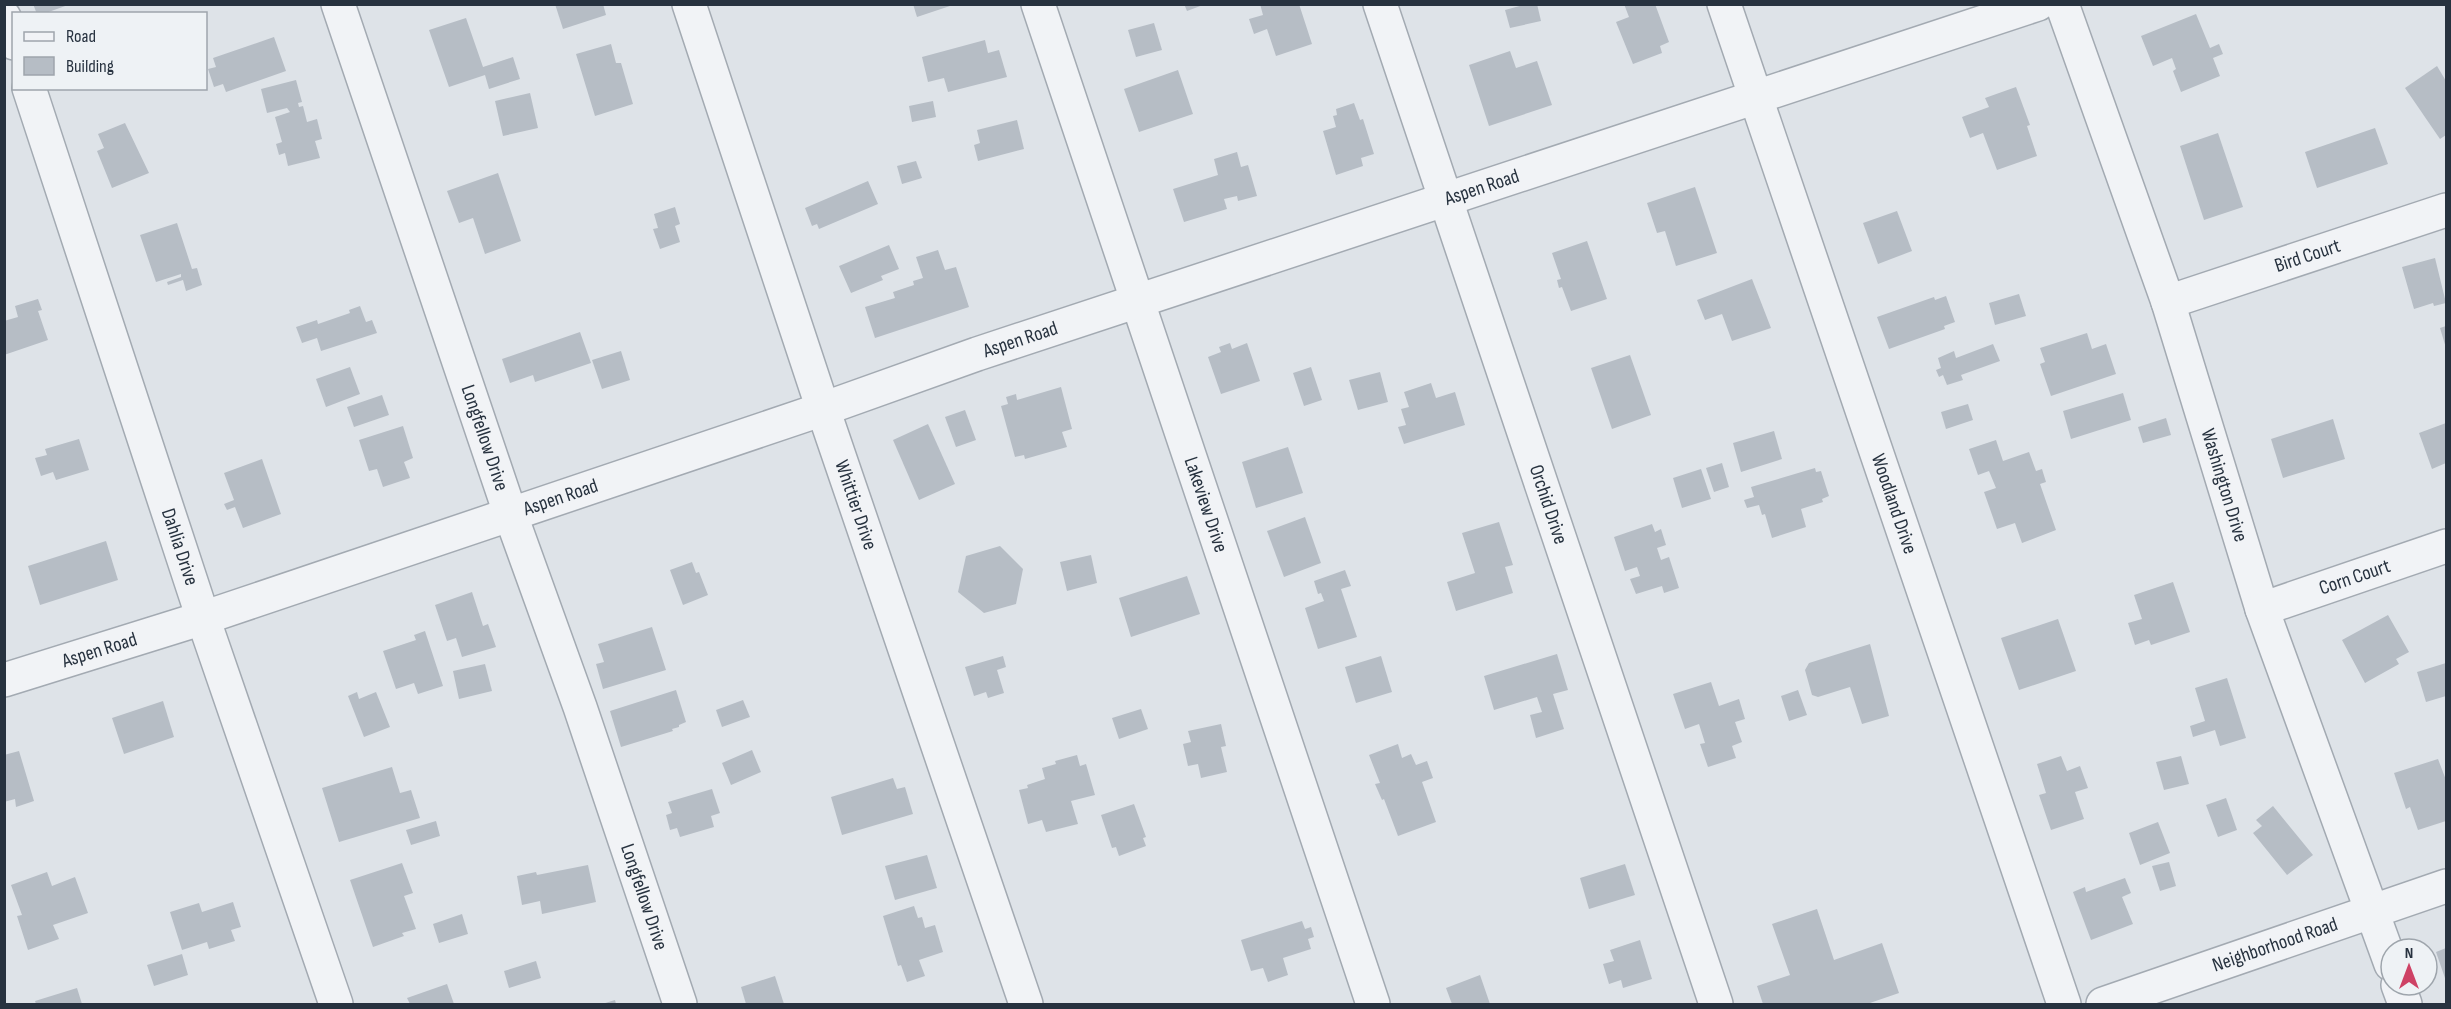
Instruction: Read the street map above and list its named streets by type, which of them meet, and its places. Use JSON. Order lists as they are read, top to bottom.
{
  "streets": {
    "street": [
      "Aspen Road",
      "Bird Court",
      "Longfellow Drive",
      "Washington Drive",
      "Orchid Drive",
      "Woodland Drive",
      "Whittier Drive",
      "Lakeview Drive",
      "Dahlia Drive",
      "Corn Court",
      "Neighborhood Road"
    ]
  },
  "crossings": [
    ["Aspen Road", "Longfellow Drive"],
    ["Aspen Road", "Orchid Drive"],
    ["Aspen Road", "Woodland Drive"],
    ["Aspen Road", "Whittier Drive"],
    ["Aspen Road", "Lakeview Drive"],
    ["Aspen Road", "Dahlia Drive"],
    ["Bird Court", "Washington Drive"],
    ["Washington Drive", "Corn Court"],
    ["Washington Drive", "Neighborhood Road"]
  ],
  "legend": ["Road", "Building"],
  "north": "top"
}
